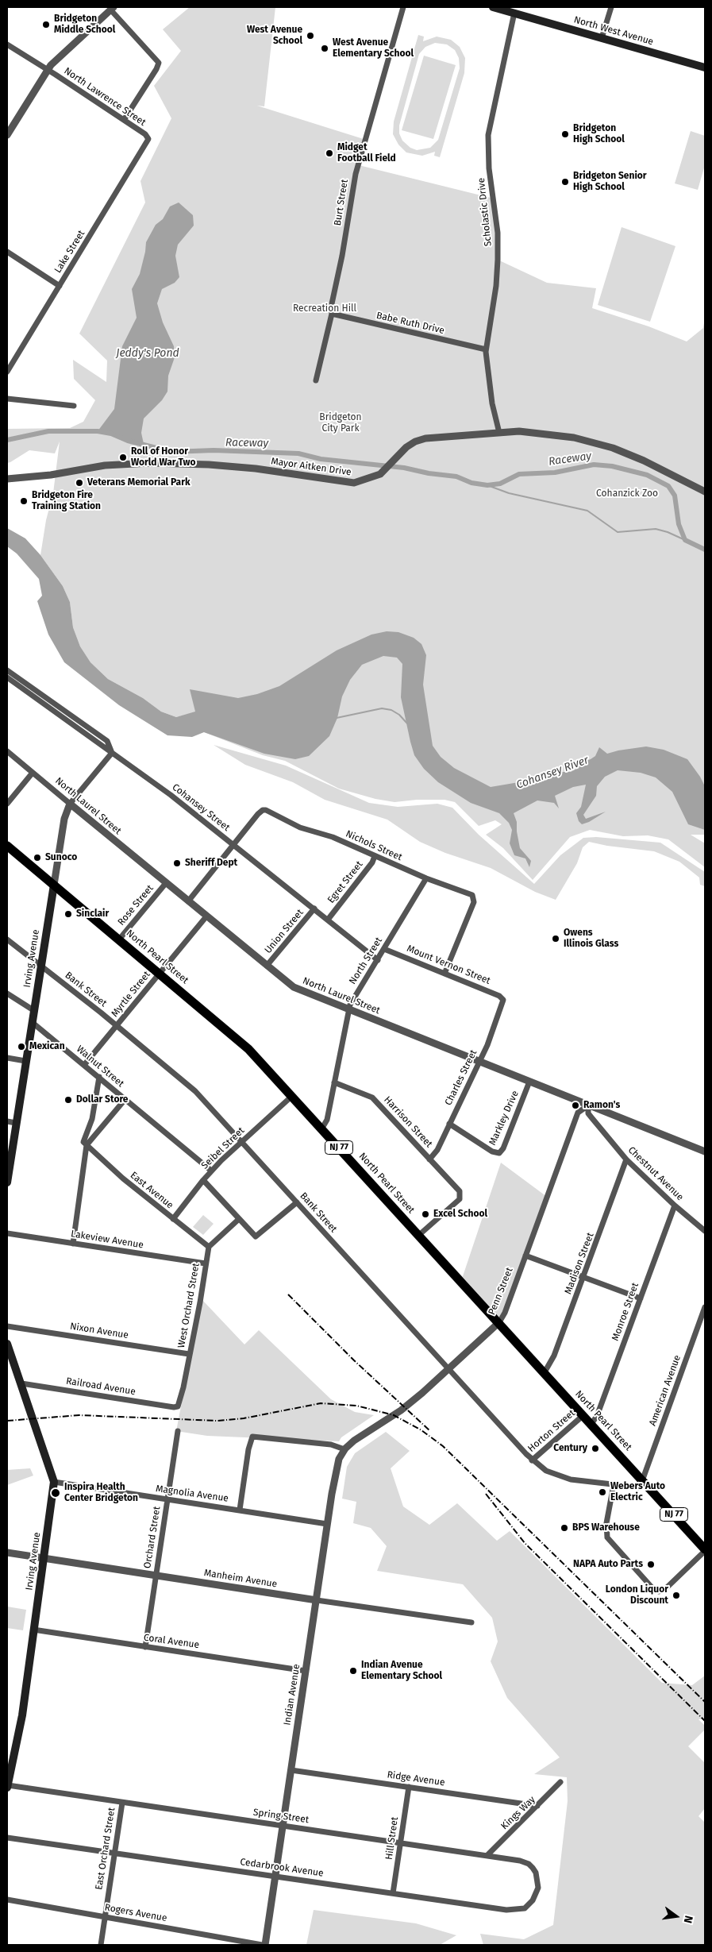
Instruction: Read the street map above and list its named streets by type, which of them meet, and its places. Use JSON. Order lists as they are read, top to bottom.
{
  "streets": {
    "main road": [
      "North West Avenue",
      "North Pearl Street",
      "Irving Avenue",
      "NJ 77"
    ],
    "street": [
      "North Lawrence Street",
      "Burt Street",
      "Scholastic Drive",
      "Lake Street",
      "Babe Ruth Drive",
      "Mayor Aitken Drive",
      "North Laurel Street",
      "Cohansey Street",
      "Nichols Street",
      "Egret Street",
      "Rose Street",
      "Union Street",
      "North Street",
      "Mount Vernon Street",
      "Bank Street",
      "Myrtle Street",
      "Walnut Street",
      "Charles Street",
      "Markley Drive",
      "Harrison Street",
      "Seibel Street",
      "Chestnut Avenue",
      "East Avenue",
      "Lakeview Avenue",
      "Madison Street",
      "Penn Street",
      "West Orchard Street",
      "Monroe Street",
      "Nixon Avenue",
      "Railroad Avenue",
      "American Avenue",
      "Horton Street",
      "Magnolia Avenue",
      "Orchard Street",
      "Manheim Avenue",
      "Coral Avenue",
      "Indian Avenue",
      "Ridge Avenue",
      "Kings Way",
      "Spring Street",
      "Hill Street",
      "East Orchard Street",
      "Cedarbrook Avenue",
      "Rogers Avenue"
    ]
  },
  "crossings": [
    ["North West Avenue", "Scholastic Drive"],
    ["North Lawrence Street", "Lake Street"],
    ["Burt Street", "Babe Ruth Drive"],
    ["Scholastic Drive", "Babe Ruth Drive"],
    ["Scholastic Drive", "Mayor Aitken Drive"],
    ["North Laurel Street", "Rose Street"],
    ["North Laurel Street", "Union Street"],
    ["North Laurel Street", "Irving Avenue"],
    ["North Laurel Street", "North Street"],
    ["North Laurel Street", "Myrtle Street"],
    ["North Laurel Street", "Charles Street"],
    ["North Laurel Street", "Markley Drive"],
    ["North Laurel Street", "Chestnut Avenue"],
    ["North Laurel Street", "Penn Street"],
    ["Cohansey Street", "Nichols Street"],
    ["Cohansey Street", "Egret Street"],
    ["Cohansey Street", "Union Street"],
    ["Cohansey Street", "Irving Avenue"],
    ["Cohansey Street", "North Street"],
    ["Nichols Street", "Egret Street"],
    ["Nichols Street", "North Street"],
    ["Nichols Street", "Mount Vernon Street"],
    ["Rose Street", "North Pearl Street"],
    ["North Pearl Street", "Irving Avenue"],
    ["North Pearl Street", "North Street"],
    ["North Pearl Street", "Bank Street"],
    ["North Pearl Street", "Myrtle Street"],
    ["North Pearl Street", "Harrison Street"],
    ["North Pearl Street", "Seibel Street"],
    ["North Pearl Street", "Madison Street"],
    ["North Pearl Street", "Penn Street"],
    ["North Pearl Street", "Monroe Street"],
    ["North Pearl Street", "American Avenue"],
    ["North Pearl Street", "Horton Street"],
    ["Irving Avenue", "Bank Street"],
    ["Irving Avenue", "Walnut Street"],
    ["Irving Avenue", "Railroad Avenue"],
    ["Irving Avenue", "Magnolia Avenue"],
    ["Irving Avenue", "Manheim Avenue"],
    ["Irving Avenue", "Coral Avenue"],
    ["Irving Avenue", "Spring Street"],
    ["North Street", "Mount Vernon Street"],
    ["North Street", "Harrison Street"],
    ["Mount Vernon Street", "Charles Street"],
    ["Bank Street", "Myrtle Street"],
    ["Bank Street", "Seibel Street"],
    ["Bank Street", "Penn Street"],
    ["Bank Street", "American Avenue"],
    ["Bank Street", "Horton Street"],
    ["Myrtle Street", "Walnut Street"],
    ["Walnut Street", "Seibel Street"],
    ["Charles Street", "Markley Drive"],
    ["Charles Street", "Harrison Street"],
    ["Seibel Street", "East Avenue"],
    ["Chestnut Avenue", "Madison Street"],
    ["Chestnut Avenue", "Penn Street"],
    ["Chestnut Avenue", "Monroe Street"],
    ["East Avenue", "West Orchard Street"],
    ["Lakeview Avenue", "West Orchard Street"],
    ["Penn Street", "Indian Avenue"],
    ["West Orchard Street", "Nixon Avenue"],
    ["West Orchard Street", "Railroad Avenue"],
    ["Magnolia Avenue", "Orchard Street"],
    ["Magnolia Avenue", "Indian Avenue"],
    ["Orchard Street", "Manheim Avenue"],
    ["Orchard Street", "Coral Avenue"],
    ["Manheim Avenue", "Indian Avenue"],
    ["Coral Avenue", "Indian Avenue"],
    ["Indian Avenue", "Ridge Avenue"],
    ["Indian Avenue", "Spring Street"],
    ["Indian Avenue", "Cedarbrook Avenue"],
    ["Ridge Avenue", "Kings Way"],
    ["Ridge Avenue", "Hill Street"],
    ["Kings Way", "Spring Street"],
    ["Spring Street", "Hill Street"],
    ["Spring Street", "East Orchard Street"],
    ["Spring Street", "Cedarbrook Avenue"],
    ["Hill Street", "Cedarbrook Avenue"],
    ["East Orchard Street", "Cedarbrook Avenue"],
    ["East Orchard Street", "Rogers Avenue"]
  ],
  "water": ["Jeddy's Pond", "Raceway", "Cohansey River"],
  "parks": ["Recreation Hill", "Bridgeton City Park", "Cohanzick Zoo"],
  "places": [
    "Bridgeton Middle School",
    "West Avenue School",
    "West Avenue Elementary School",
    "Bridgeton High School",
    "Midget Football Field",
    "Bridgeton Senior High School",
    "Roll of Honor World War Two",
    "Veterans Memorial Park",
    "Bridgeton Fire Training Station",
    "Sunoco",
    "Sheriff Dept",
    "Sinclair",
    "Owens Illinois Glass",
    "Mexican",
    "Dollar Store",
    "Ramon's",
    "Excel School",
    "Century",
    "Webers Auto Electric",
    "Inspira Health Center Bridgeton",
    "BPS Warehouse",
    "NAPA Auto Parts",
    "London Liquor Discount",
    "Indian Avenue Elementary School"
  ],
  "north": "right"
}
